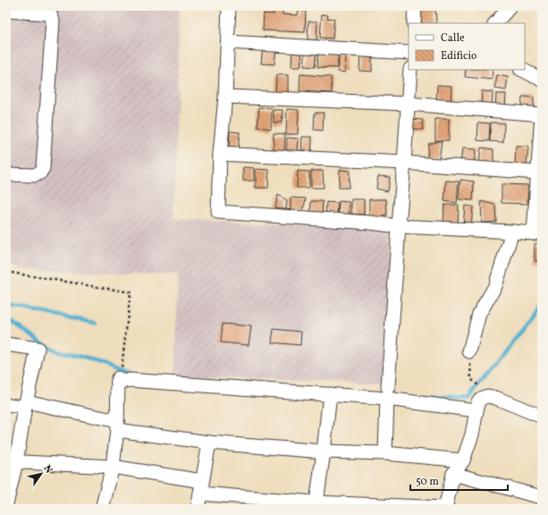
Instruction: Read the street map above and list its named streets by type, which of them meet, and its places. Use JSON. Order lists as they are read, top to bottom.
{
  "legend": ["Calle", "Edificio"],
  "scale_bar": "50 m",
  "north": "top right"
}
